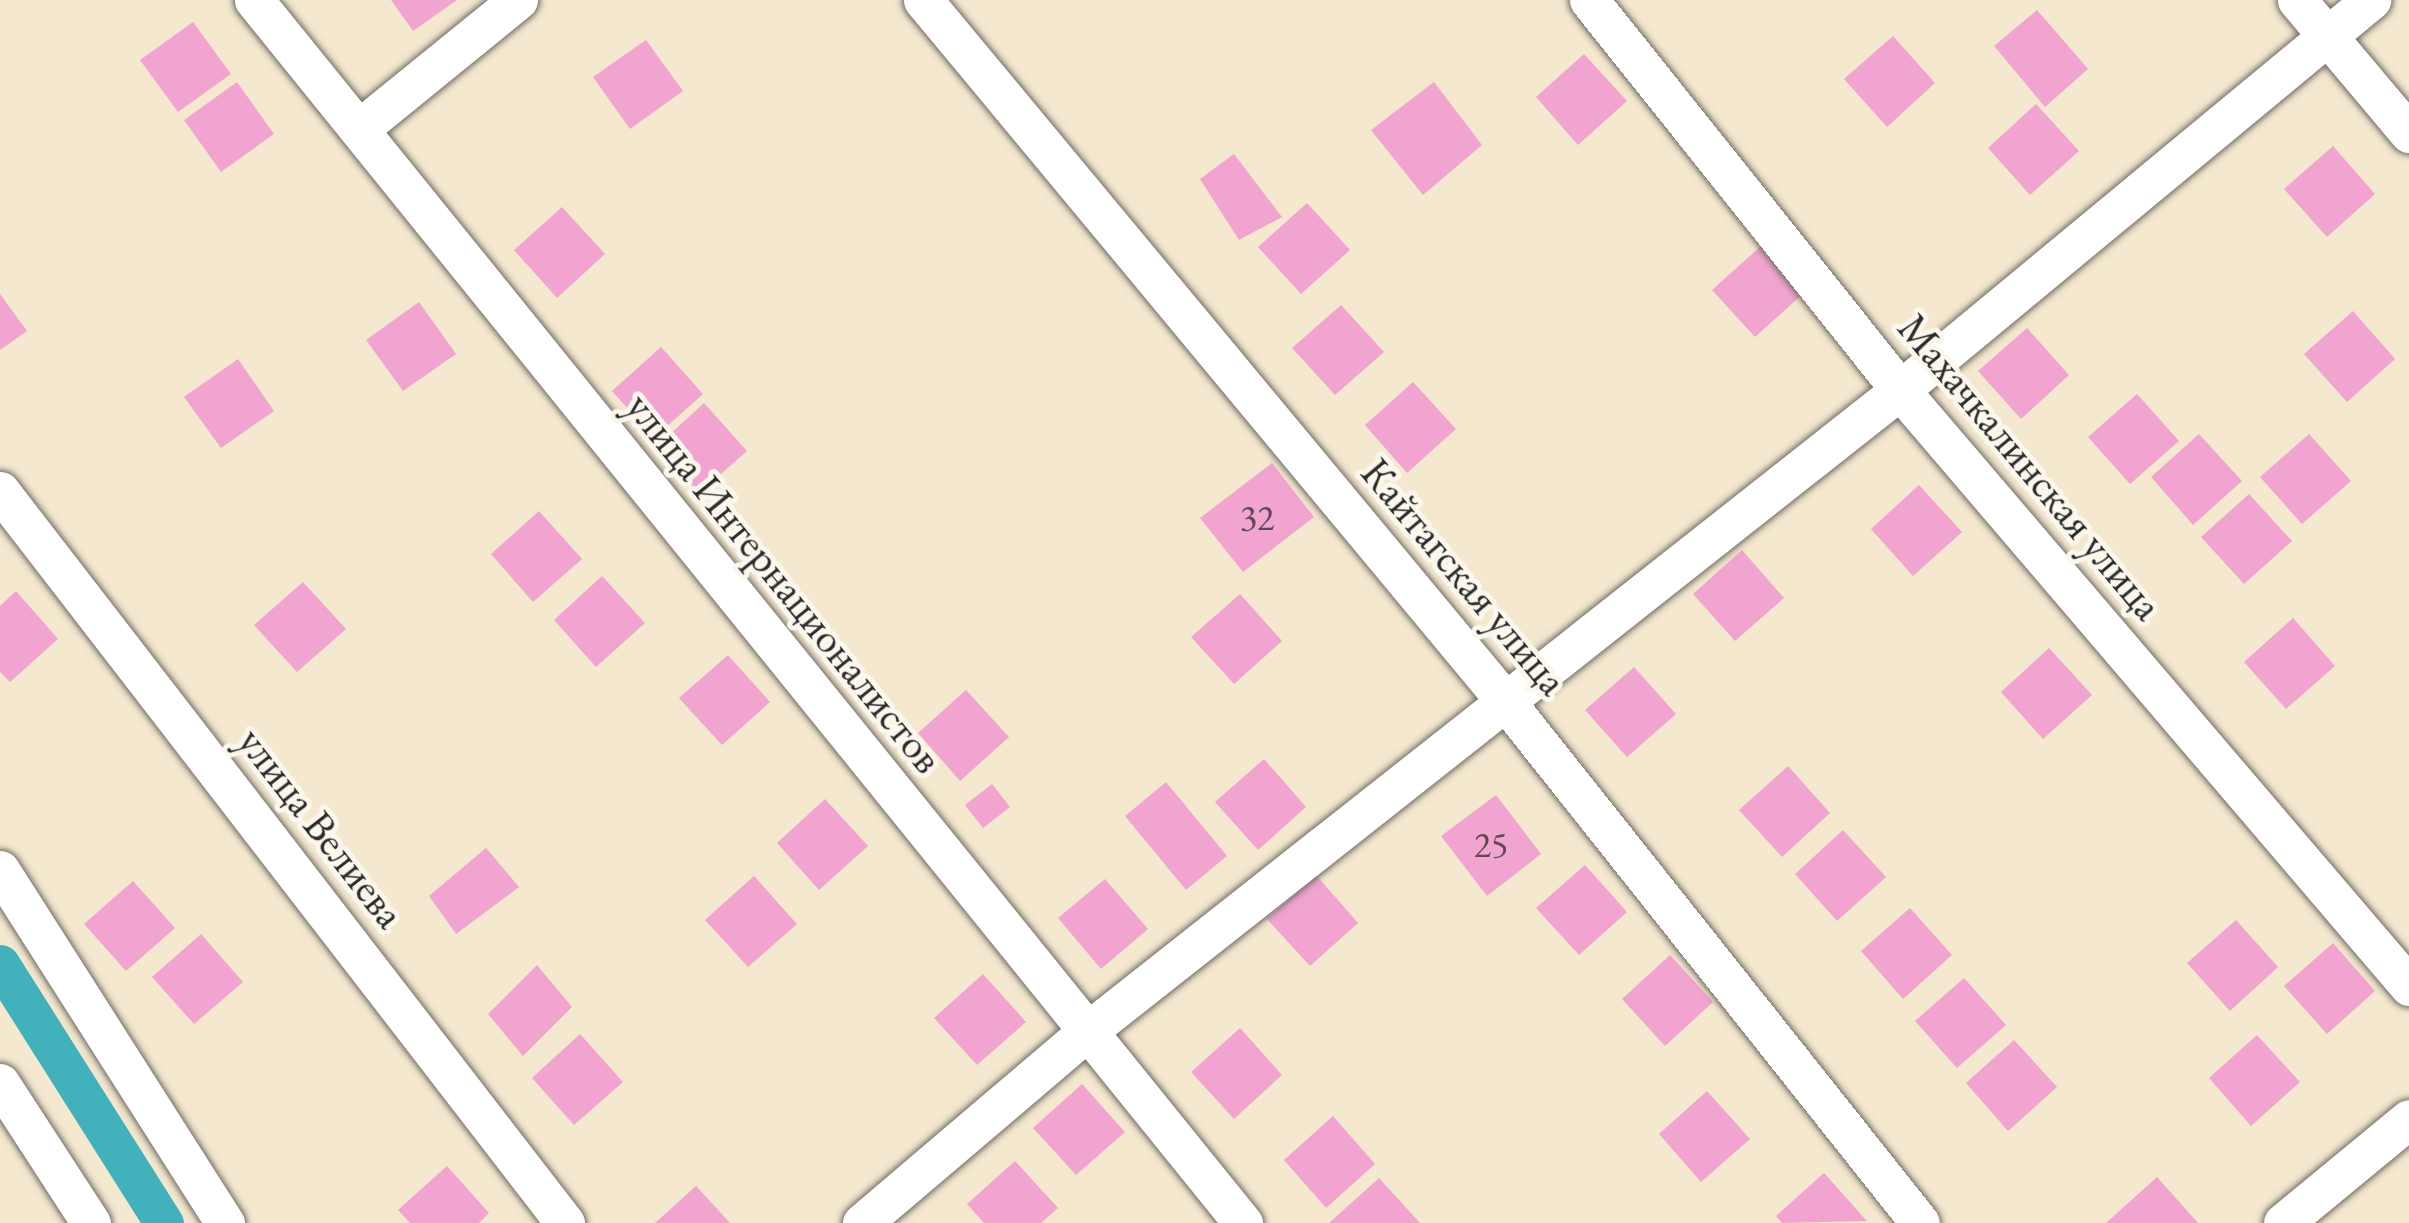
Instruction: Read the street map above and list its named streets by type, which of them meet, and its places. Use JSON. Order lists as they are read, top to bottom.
{
  "streets": {
    "street": [
      "Махачкалинская улица",
      "Кайтагская улица",
      "улица Интернационалистов",
      "улица Велиева"
    ]
  },
  "house_numbers": ["32", "25"]
}
